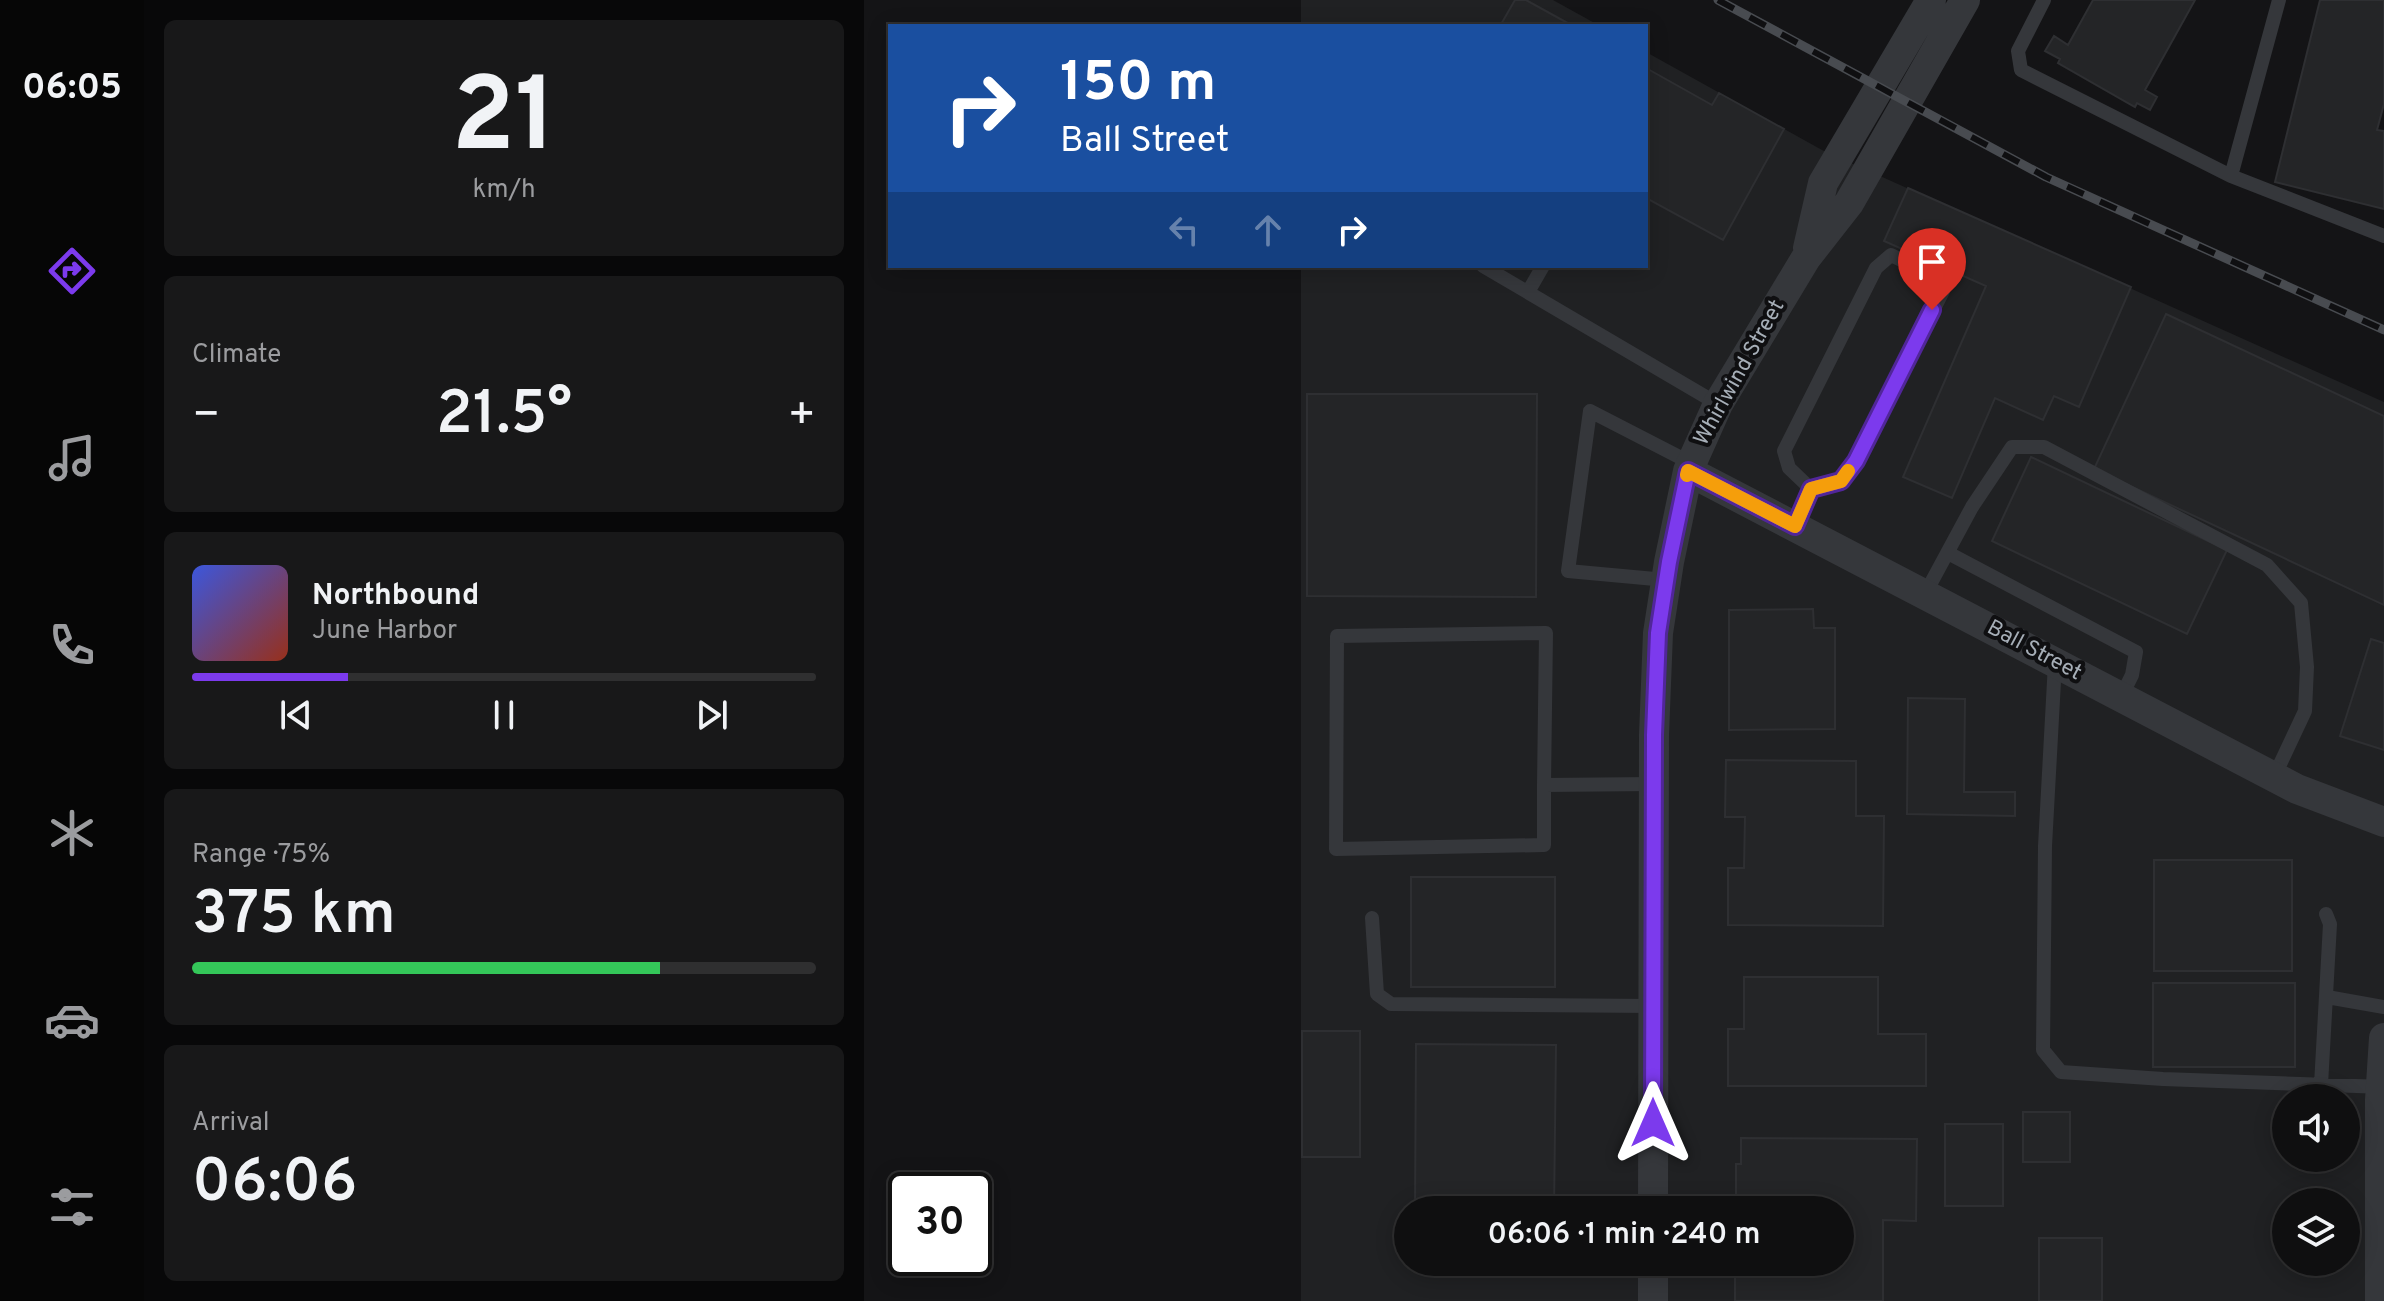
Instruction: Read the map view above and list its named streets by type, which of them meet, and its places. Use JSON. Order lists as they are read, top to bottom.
{
  "streets": {
    "street": ["Whirlwind Street", "Ball Street"]
  },
  "crossings": [
    ["Whirlwind Street", "Ball Street"]
  ],
  "page": {
    "tabs": "06:05",
    "tile": [
      ["21", "km/h"],
      "Climate",
      ["Range · 75%", "375 km"],
      ["Arrival", "06:06"]
    ],
    "turn": ["150 m", "Ball Street"],
    "heat": ["−", "21.5°", "+"],
    "song": ["Northbound", "June Harbor"],
    "limit": "30",
    "trip": "06:06 · 1 min · 240 m"
  }
}
